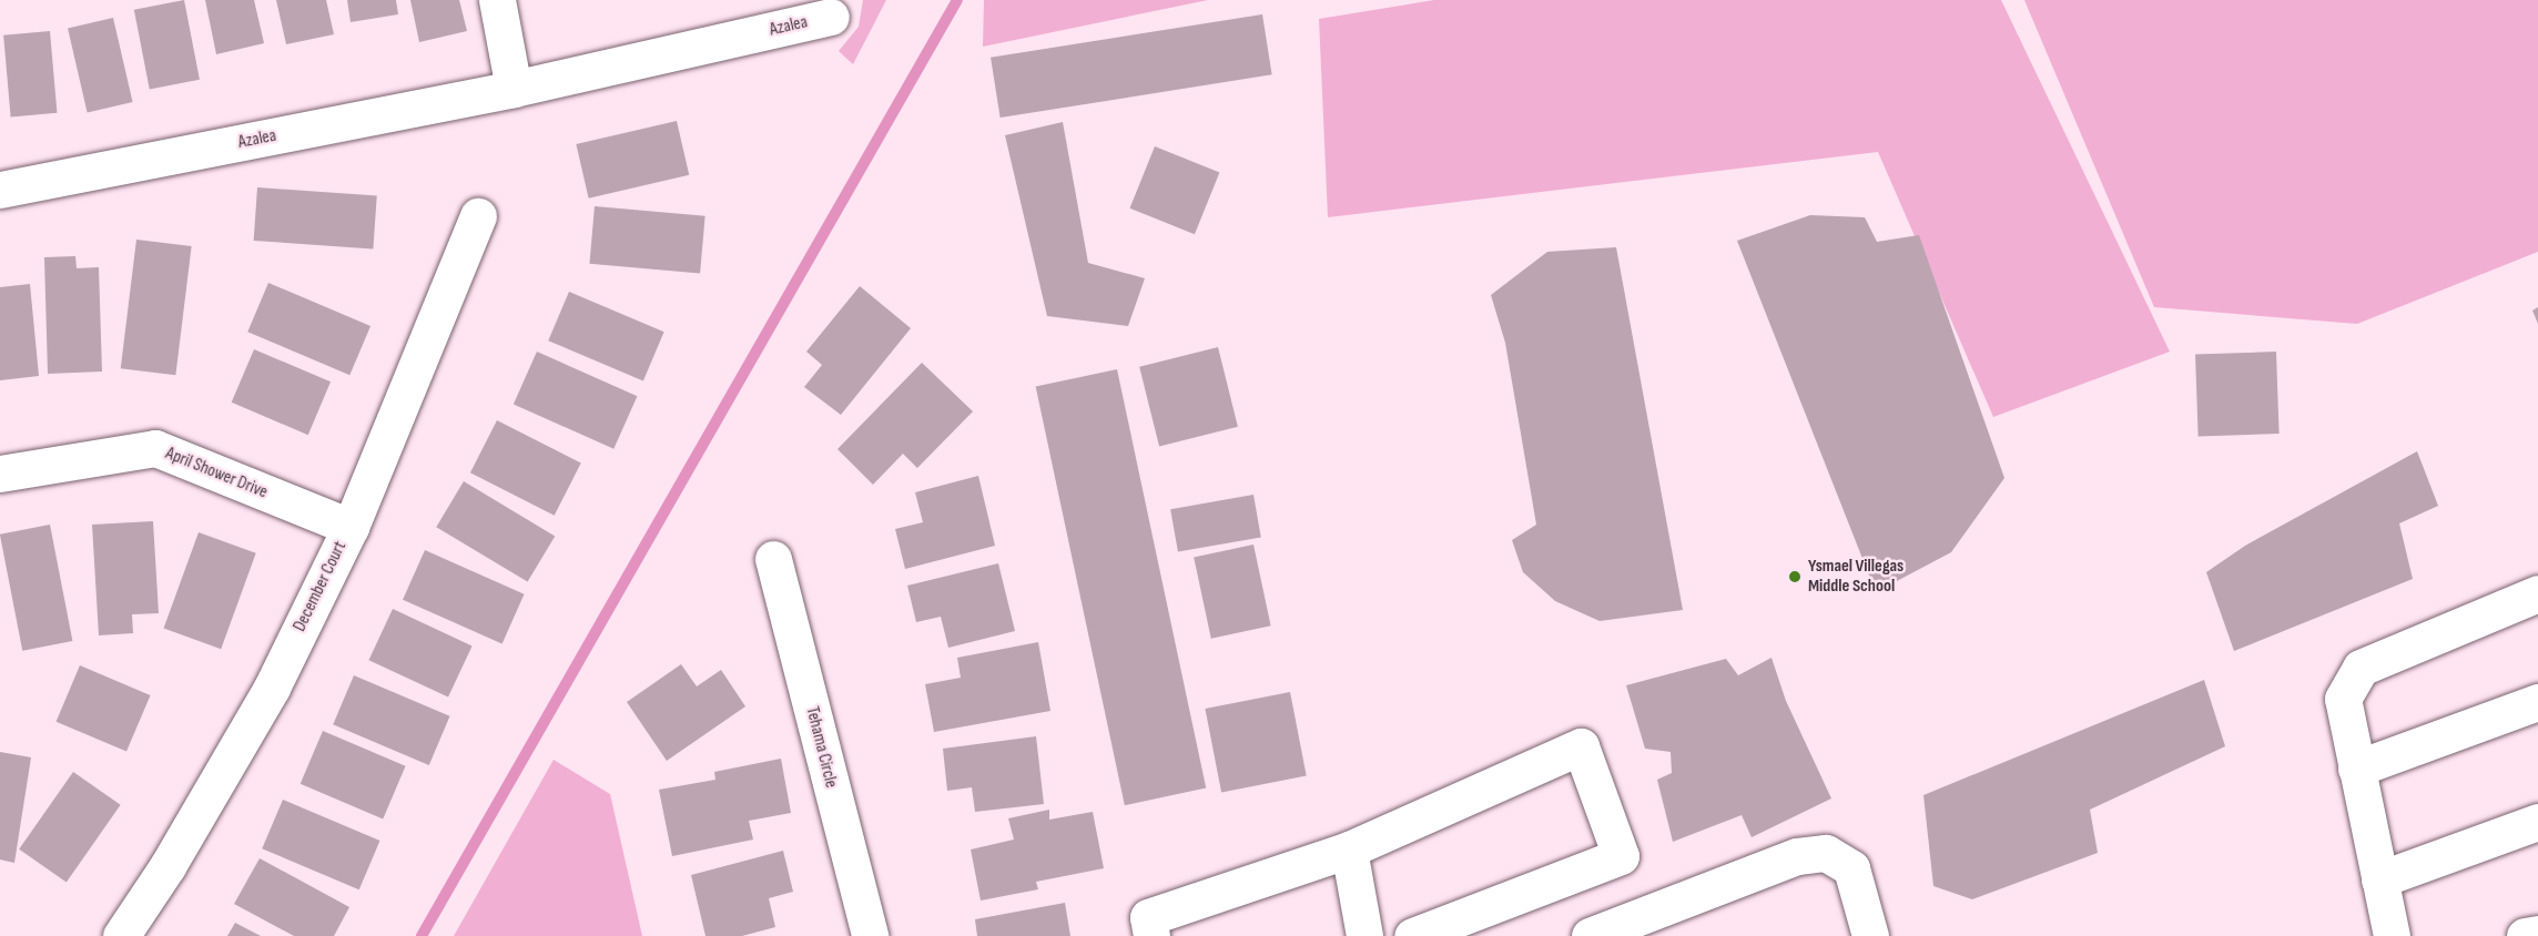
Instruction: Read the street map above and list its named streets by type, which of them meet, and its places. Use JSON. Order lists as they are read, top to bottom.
{
  "streets": {
    "street": [
      "Azalea",
      "April Shower Drive",
      "December Court",
      "Tehama Circle"
    ]
  },
  "crossings": [
    ["April Shower Drive", "December Court"]
  ],
  "places": ["Ysmael Villegas Middle School"]
}
